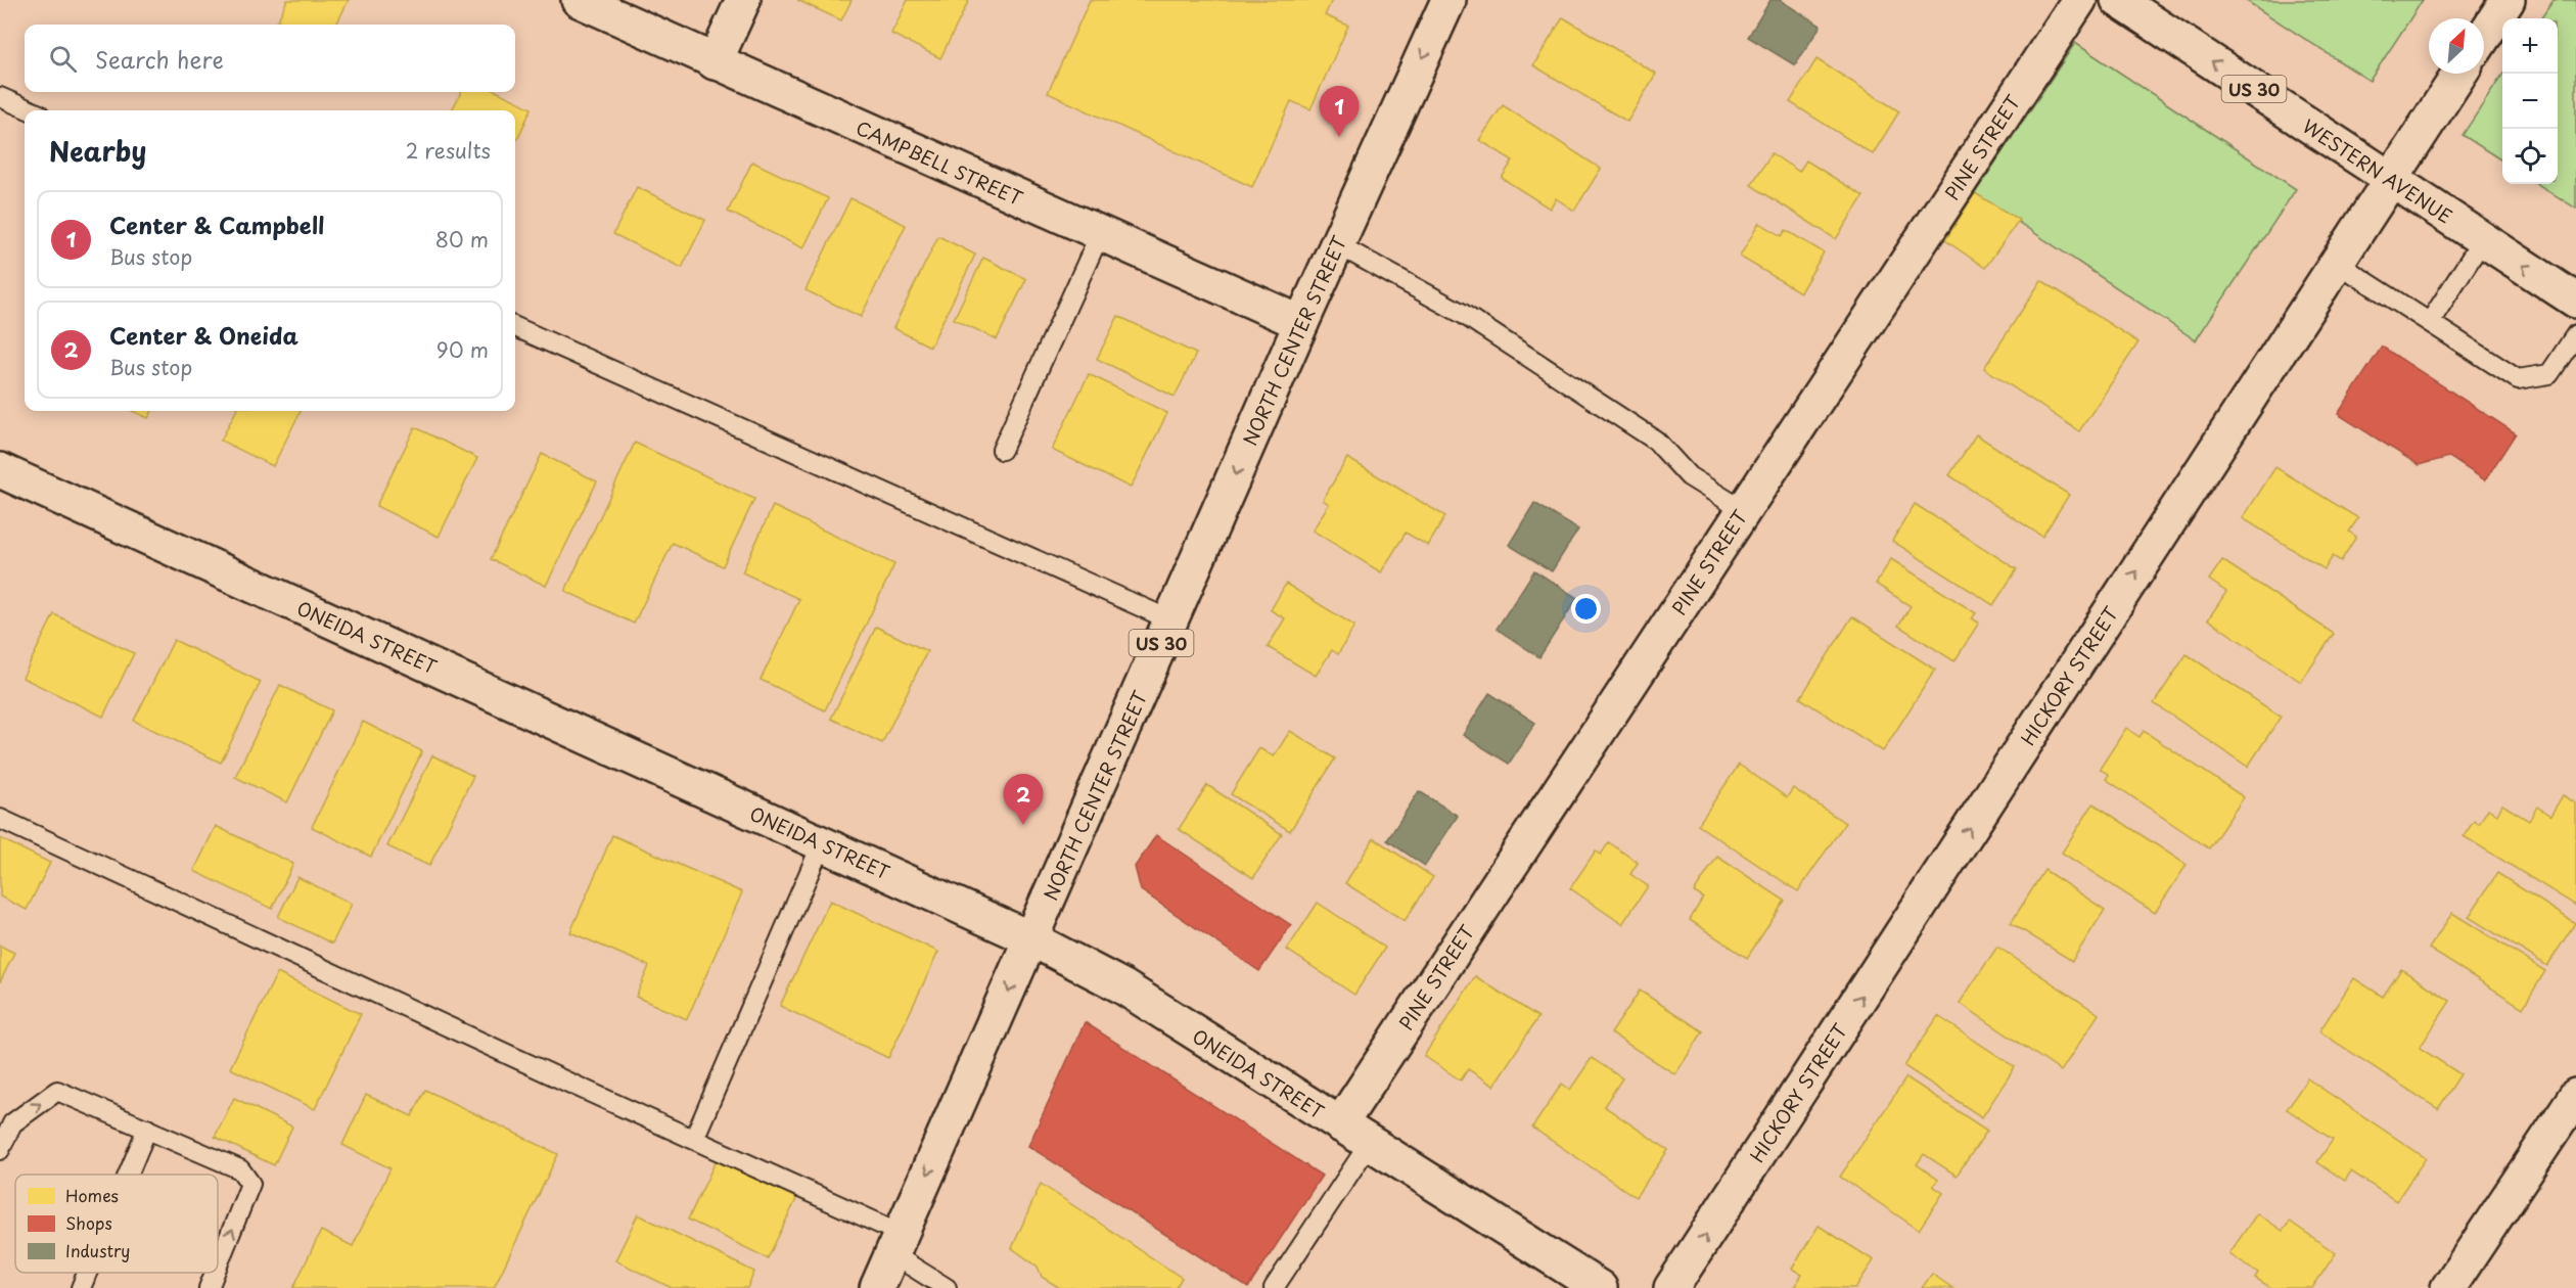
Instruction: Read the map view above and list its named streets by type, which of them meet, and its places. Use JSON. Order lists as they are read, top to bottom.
{
  "streets": {
    "street": [
      "US 30",
      "PINE STREET",
      "CAMPBELL STREET",
      "WESTERN AVENUE",
      "NORTH CENTER STREET",
      "ONEIDA STREET",
      "HICKORY STREET"
    ]
  },
  "crossings": [
    ["PINE STREET", "ONEIDA STREET"],
    ["CAMPBELL STREET", "NORTH CENTER STREET"],
    ["WESTERN AVENUE", "HICKORY STREET"],
    ["NORTH CENTER STREET", "ONEIDA STREET"]
  ],
  "one_way": ["WESTERN AVENUE", "NORTH CENTER STREET", "HICKORY STREET"],
  "legend": ["Homes", "Shops", "Industry"],
  "north": "top right",
  "page": {
    "map_buttons": ["+", "−"],
    "search": "Search here",
    "pins": ["1", "2"],
    "heading": ["Nearby", "2 results"],
    "list": [
      {
        "mark": "1",
        "name": "Center & Campbell",
        "note": "Bus stop",
        "value": "80 m"
      },
      {
        "mark": "2",
        "name": "Center & Oneida",
        "note": "Bus stop",
        "value": "90 m"
      }
    ]
  }
}
